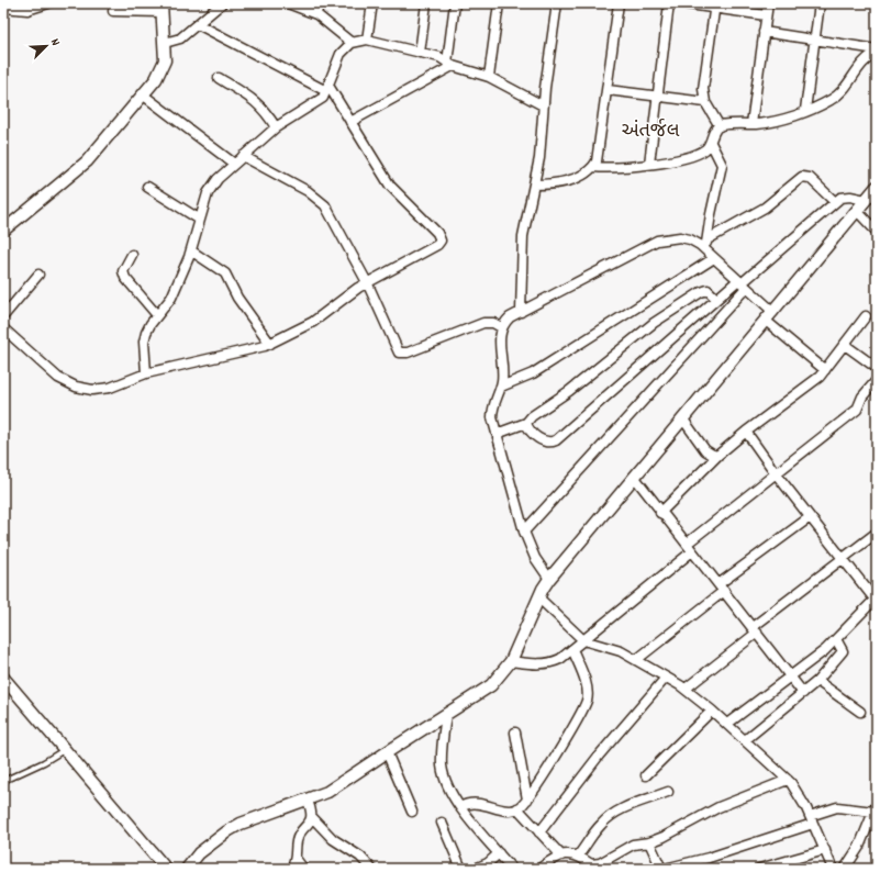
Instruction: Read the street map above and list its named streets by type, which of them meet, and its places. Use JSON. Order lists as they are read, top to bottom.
{
  "districts": ["અંતર્જલ"],
  "north": "top right"
}
